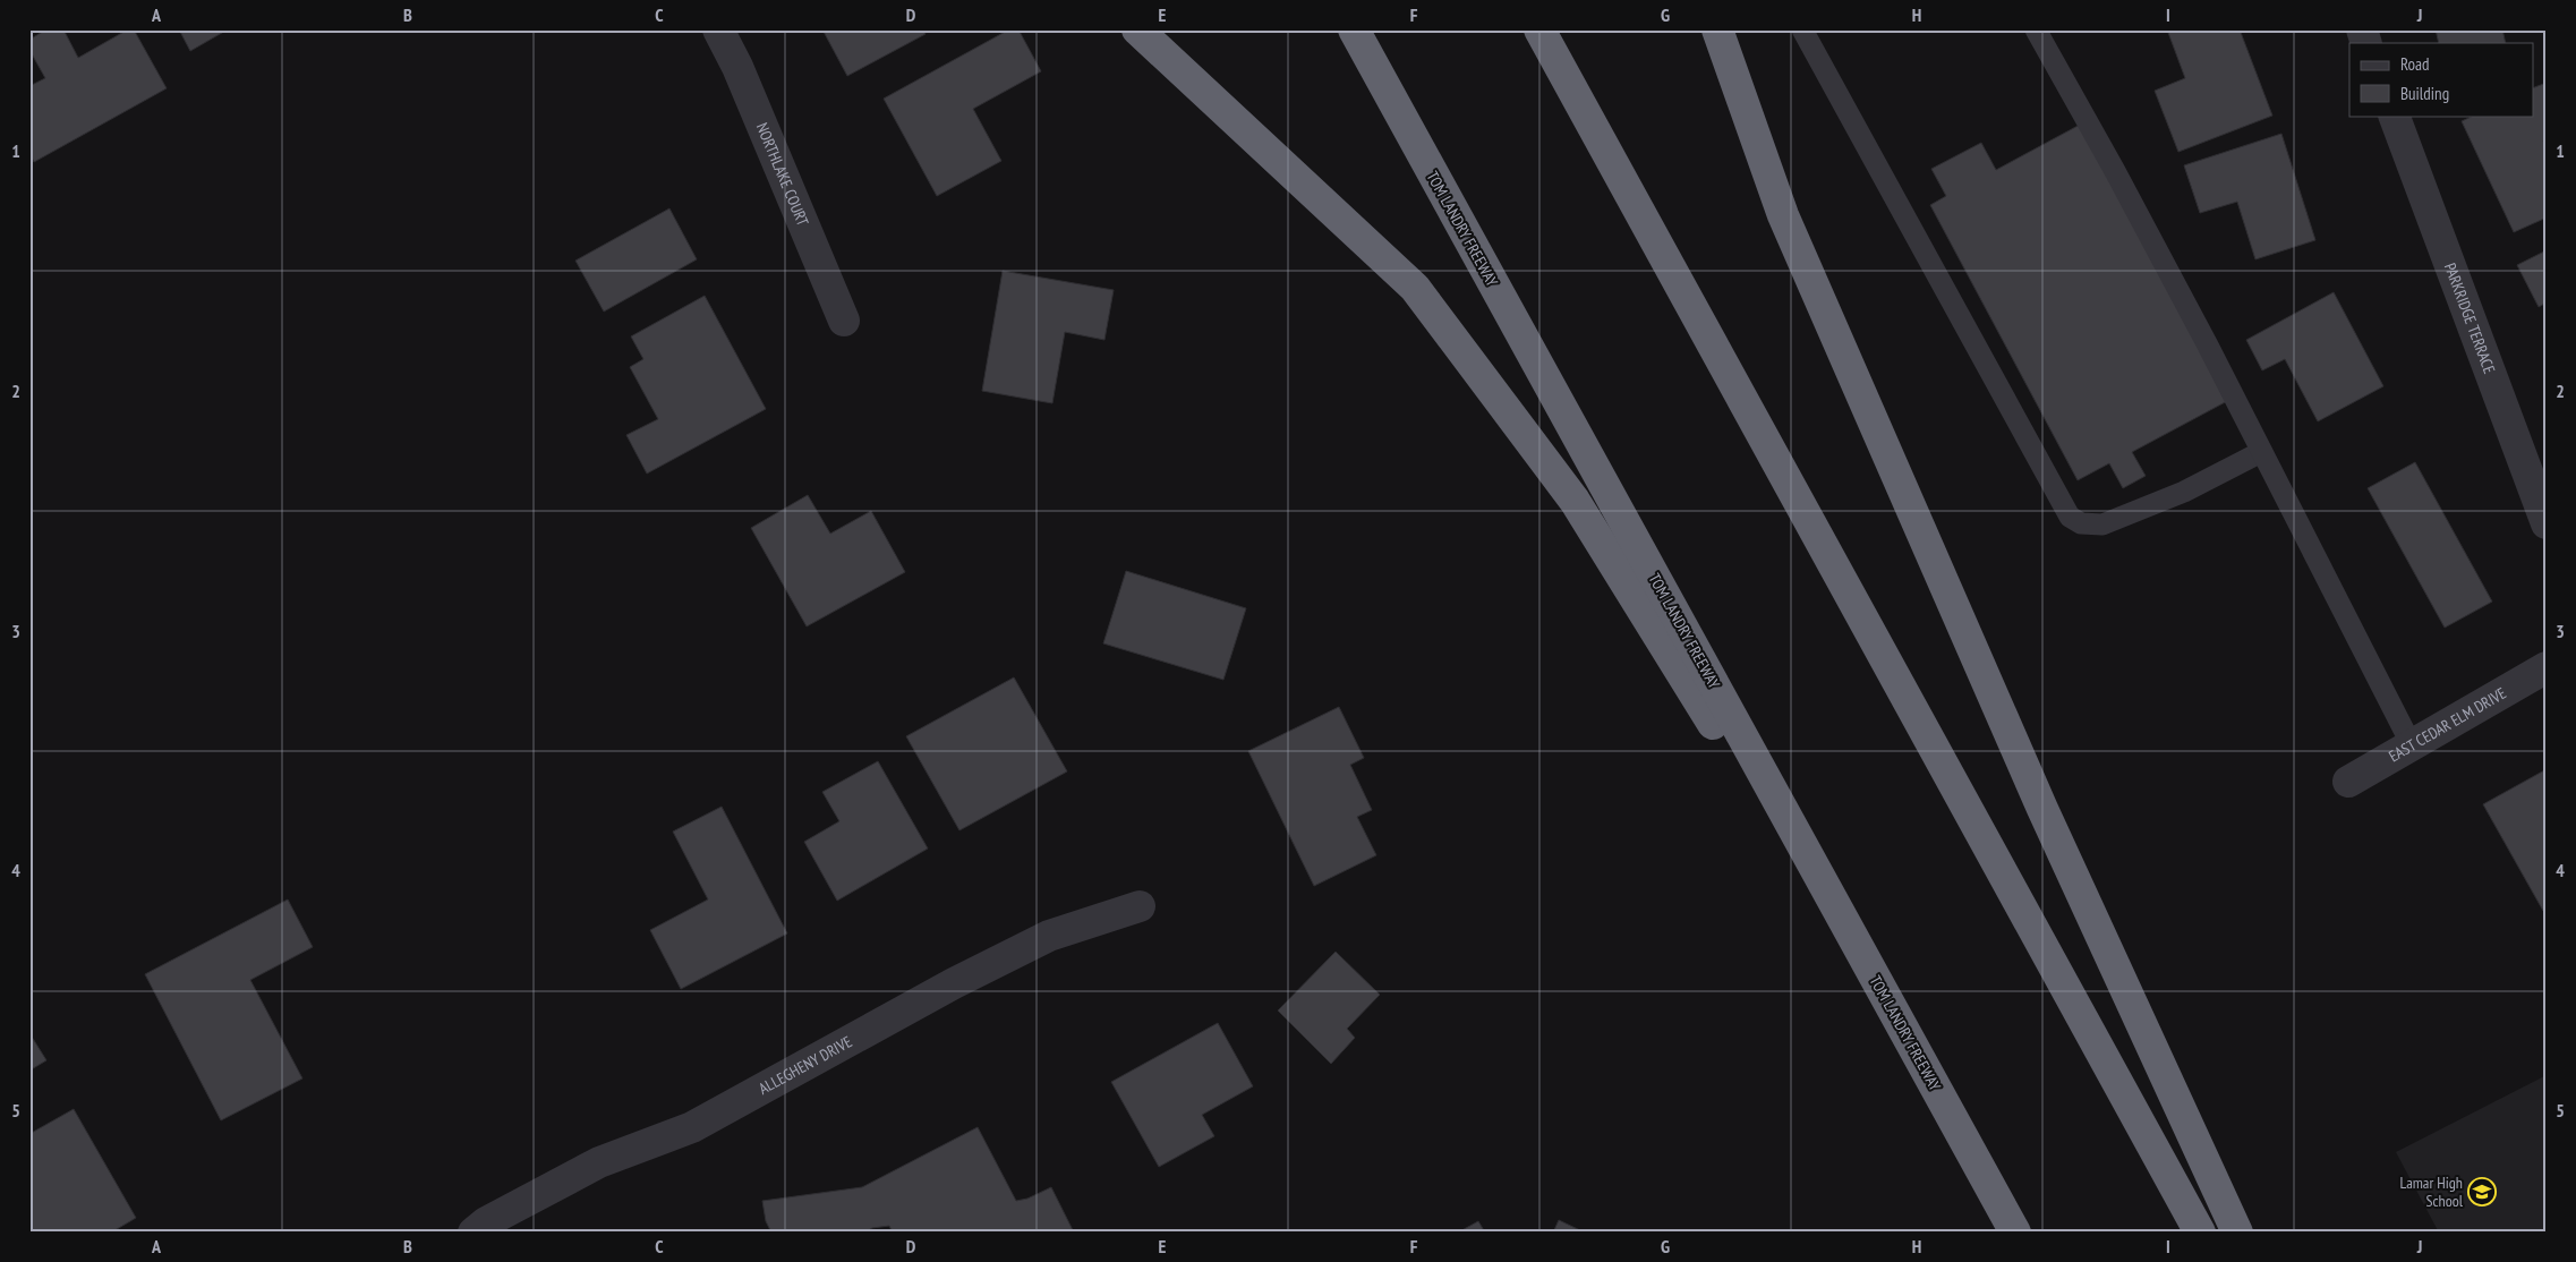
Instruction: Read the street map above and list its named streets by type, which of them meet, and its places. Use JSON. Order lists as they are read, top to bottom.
{
  "streets": {
    "highway": ["TOM LANDRY FREEWAY"],
    "street": [
      "NORTHLAKE COURT",
      "PARKRIDGE TERRACE",
      "EAST CEDAR ELM DRIVE",
      "ALLEGHENY DRIVE"
    ]
  },
  "places": {
    "school or university": ["Lamar High School"]
  },
  "legend": ["Road", "Building"],
  "grid": {
    "columns": [
      "A",
      "B",
      "C",
      "D",
      "E",
      "F",
      "G",
      "H",
      "I",
      "J"
    ],
    "rows": [
      "1",
      "2",
      "3",
      "4",
      "5"
    ]
  }
}
